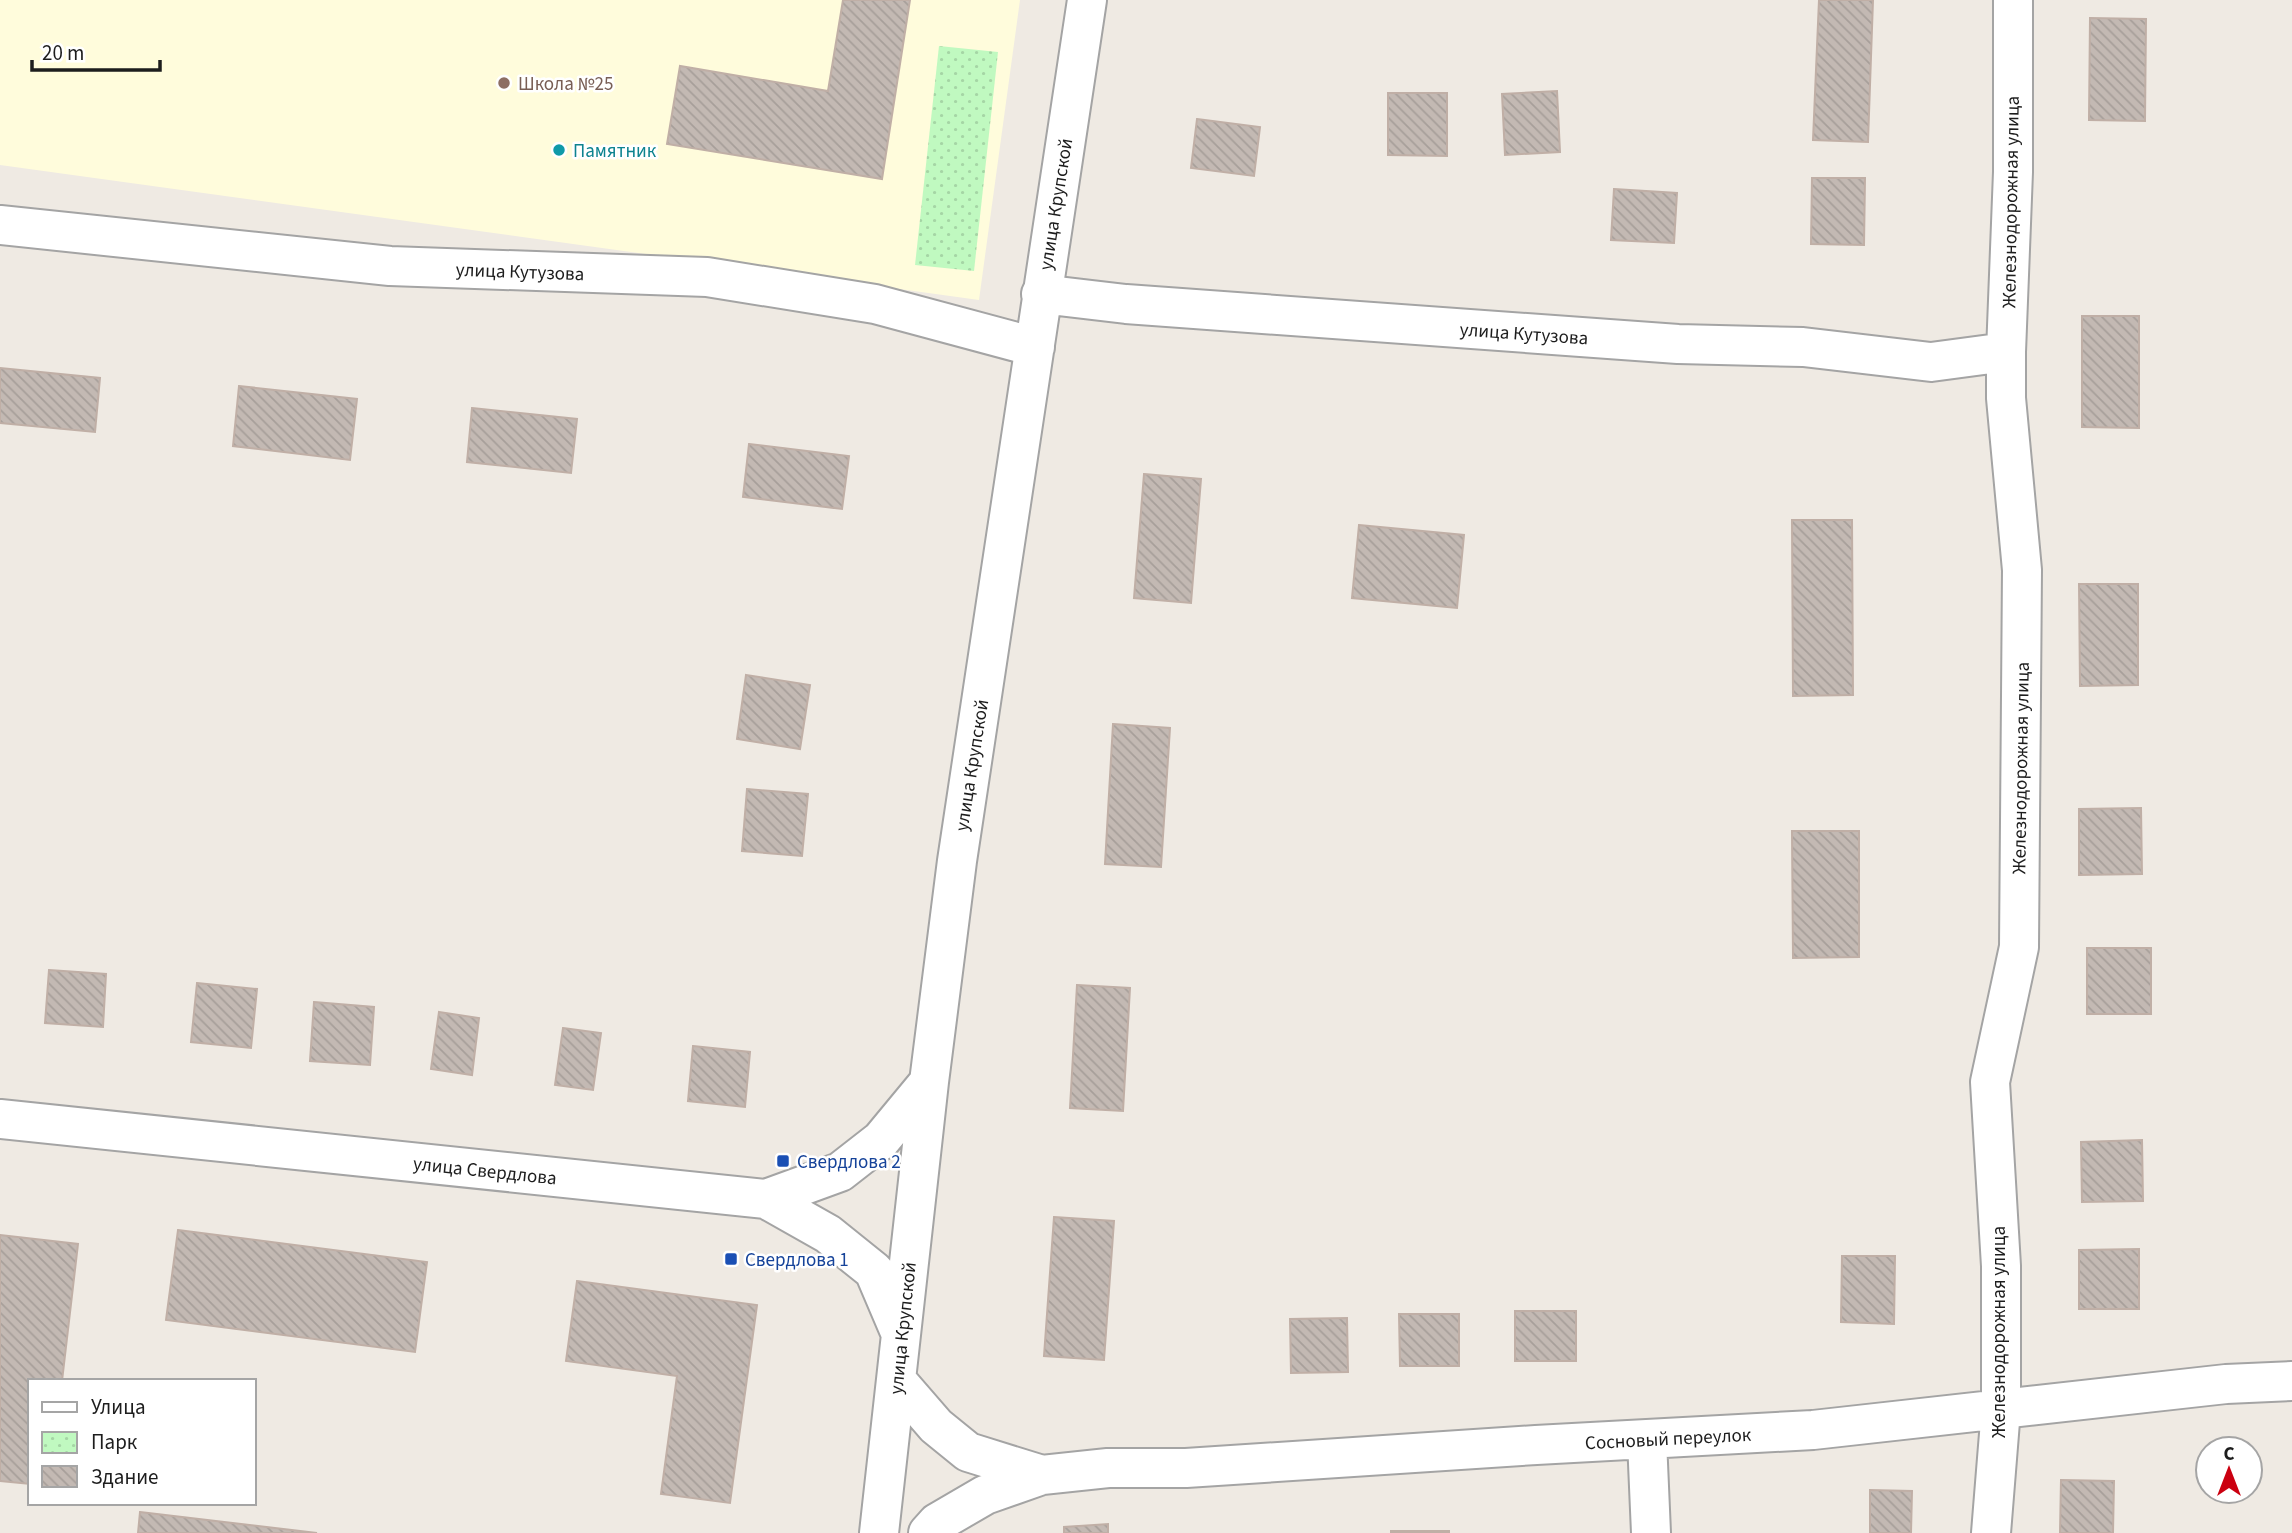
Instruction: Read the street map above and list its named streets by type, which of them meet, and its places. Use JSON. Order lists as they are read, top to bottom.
{
  "streets": {
    "street": [
      "Железнодорожная улица",
      "улица Крупской",
      "улица Кутузова",
      "улица Свердлова",
      "Сосновый переулок"
    ]
  },
  "crossings": [
    ["Железнодорожная улица", "улица Кутузова"],
    ["Железнодорожная улица", "Сосновый переулок"],
    ["улица Крупской", "улица Кутузова"],
    ["улица Крупской", "улица Свердлова"],
    ["улица Крупской", "Сосновый переулок"]
  ],
  "places": {
    "other": ["Школа №25", "Памятник"],
    "transit": ["Свердлова 2", "Свердлова 1"]
  },
  "legend": ["Улица", "Парк", "Здание"],
  "scale_bar": "20 m",
  "north": "top"
}
